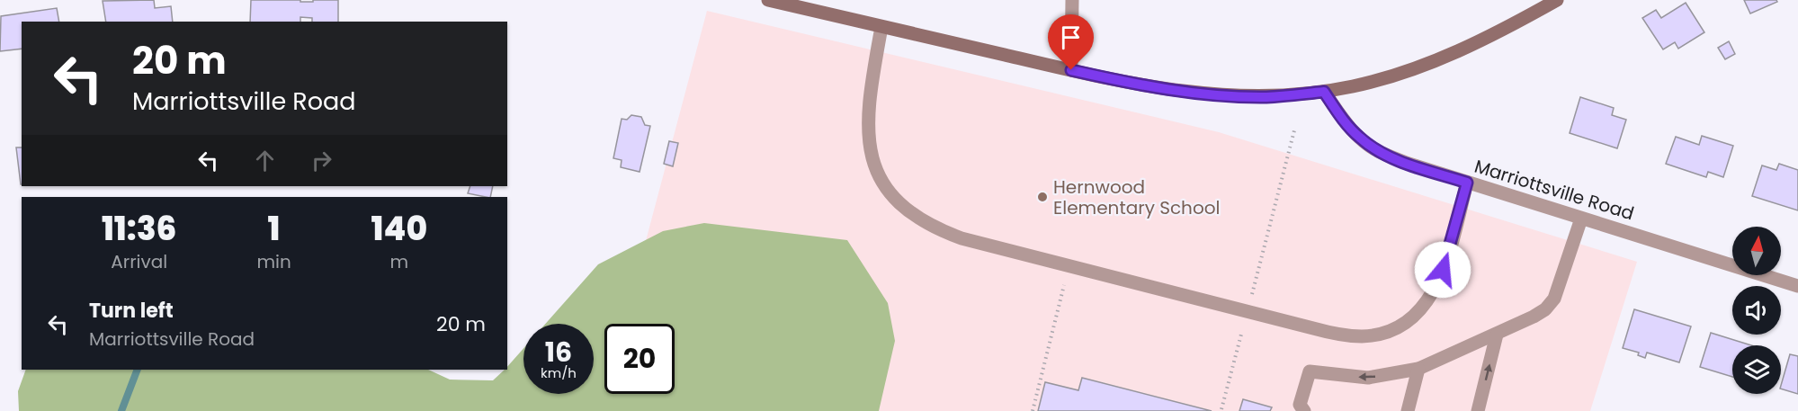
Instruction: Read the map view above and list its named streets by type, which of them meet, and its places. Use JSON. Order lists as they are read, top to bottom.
{
  "streets": {
    "street": ["Marriottsville Road"]
  },
  "places": ["Hernwood Elementary School"],
  "north": "top",
  "page": {
    "turn": ["20 m", "Marriottsville Road"],
    "eta": [
      "11:36",
      "Arrival",
      "1",
      "min",
      "140",
      "m"
    ],
    "list": [
      {
        "name": "Turn left",
        "note": "Marriottsville Road",
        "value": "20 m"
      }
    ],
    "speed": "16 km/h",
    "limit": "20"
  }
}
